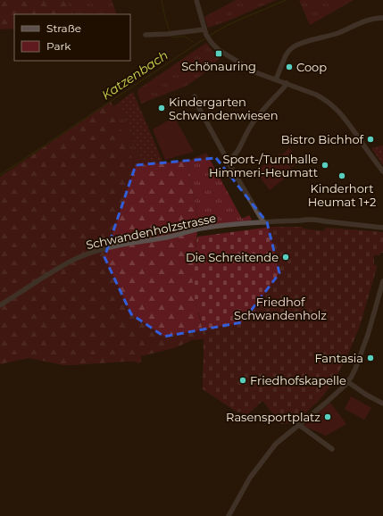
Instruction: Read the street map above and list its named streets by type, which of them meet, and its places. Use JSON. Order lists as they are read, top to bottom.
{
  "streets": {
    "street": ["Schwandenholzstrasse"]
  },
  "water": ["Katzenbach"],
  "parks": ["Friedhof Schwandenholz"],
  "places": {
    "transit": ["Schönauring"],
    "other": [
      "Coop",
      "Kindergarten Schwandenwiesen",
      "Bistro Bichhof",
      "Sport-/Turnhalle Himmeri-Heumatt",
      "Kinderhort Heumat 1+2",
      "Die Schreitende",
      "Fantasia",
      "Friedhofskapelle",
      "Rasensportplatz"
    ]
  },
  "legend": ["Straße", "Park"]
}
